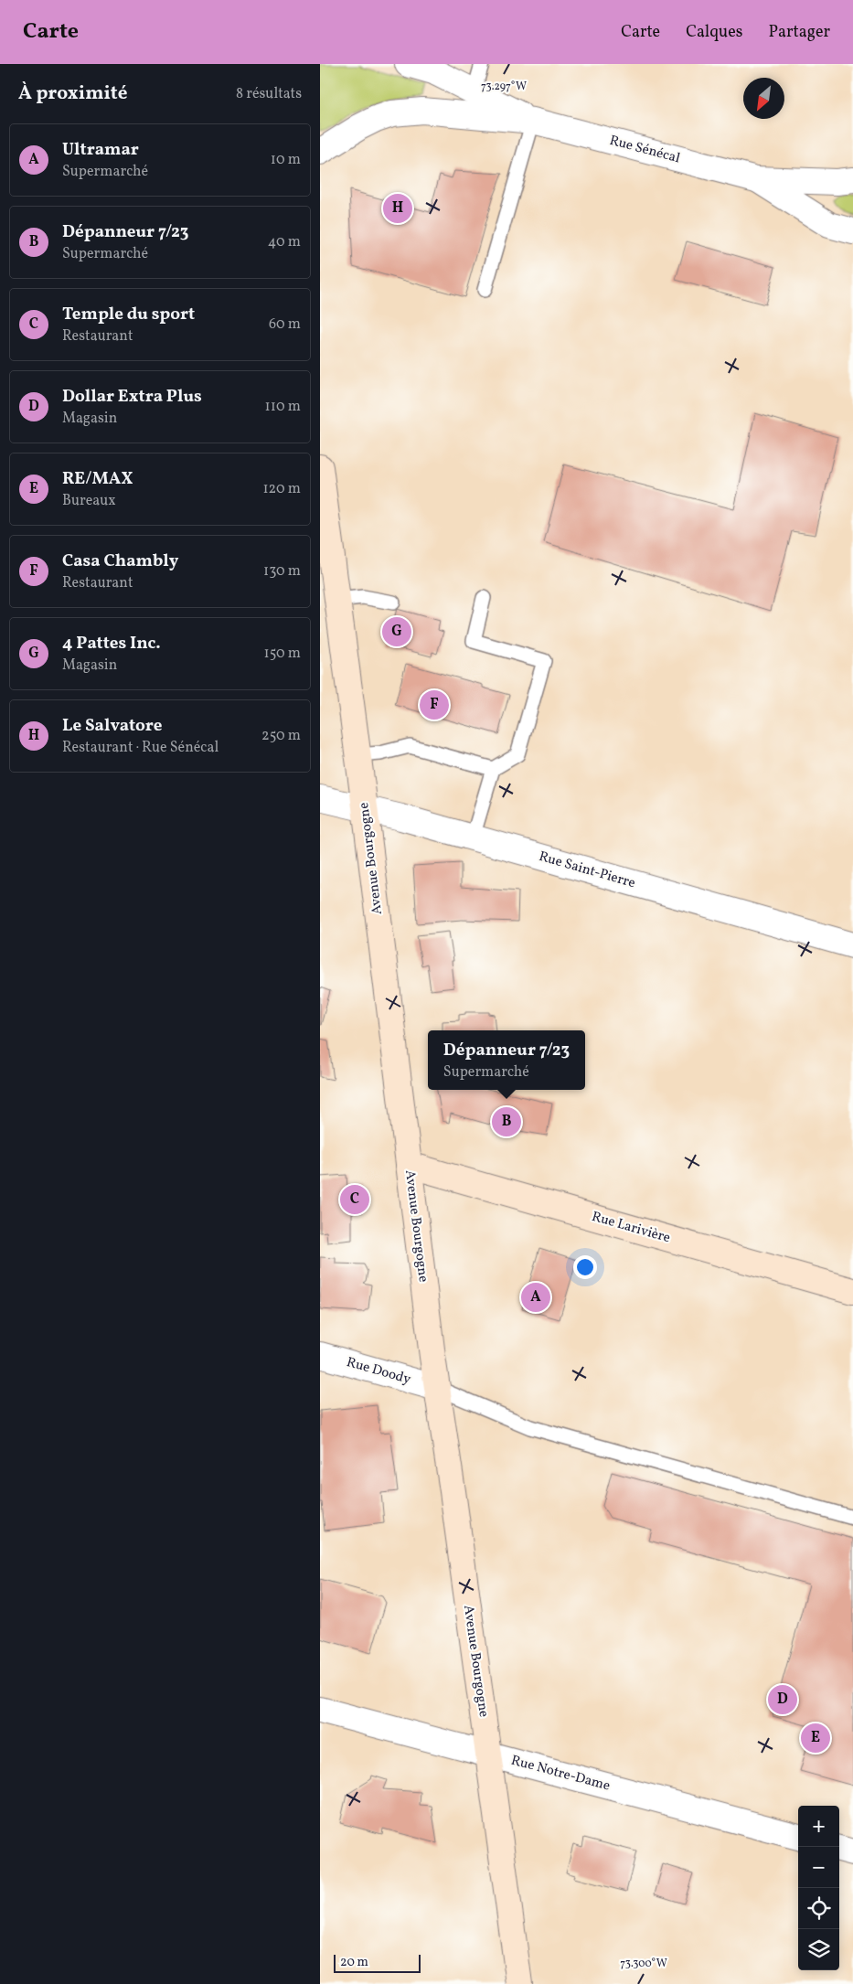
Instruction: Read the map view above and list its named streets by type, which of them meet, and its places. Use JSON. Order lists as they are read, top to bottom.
{
  "streets": {
    "street": [
      "Rue Sénécal",
      "Avenue Bourgogne",
      "Rue Saint-Pierre",
      "Rue Larivière",
      "Rue Doody",
      "Rue Notre-Dame"
    ]
  },
  "crossings": [
    ["Avenue Bourgogne", "Rue Saint-Pierre"],
    ["Avenue Bourgogne", "Rue Larivière"],
    ["Avenue Bourgogne", "Rue Doody"],
    ["Avenue Bourgogne", "Rue Notre-Dame"]
  ],
  "scale_bar": "20 m",
  "north": "bottom left",
  "page": {
    "header": "Carte",
    "nav": ["Carte", "Calques", "Partager"],
    "heading": ["À proximité", "8 résultats"],
    "list": [
      {
        "mark": "A",
        "name": "Ultramar",
        "note": "Supermarché",
        "value": "10 m"
      },
      {
        "mark": "B",
        "name": "Dépanneur 7/23",
        "note": "Supermarché",
        "value": "40 m"
      },
      {
        "mark": "C",
        "name": "Temple du sport",
        "note": "Restaurant",
        "value": "60 m"
      },
      {
        "mark": "D",
        "name": "Dollar Extra Plus",
        "note": "Magasin",
        "value": "110 m"
      },
      {
        "mark": "E",
        "name": "RE/MAX",
        "note": "Bureaux",
        "value": "120 m"
      },
      {
        "mark": "F",
        "name": "Casa Chambly",
        "note": "Restaurant",
        "value": "130 m"
      },
      {
        "mark": "G",
        "name": "4 Pattes Inc.",
        "note": "Magasin",
        "value": "150 m"
      },
      {
        "mark": "H",
        "name": "Le Salvatore",
        "note": "Restaurant · Rue Sénécal",
        "value": "250 m"
      }
    ],
    "pins": [
      "H",
      "G",
      "F",
      "B",
      "C",
      "A",
      "D",
      "E"
    ],
    "popup": ["Dépanneur 7/23", "Supermarché"],
    "map_buttons": ["+", "−"],
    "scale": "20 m"
  },
  "coordinates": ["73.297°W", "73.300°W"]
}
